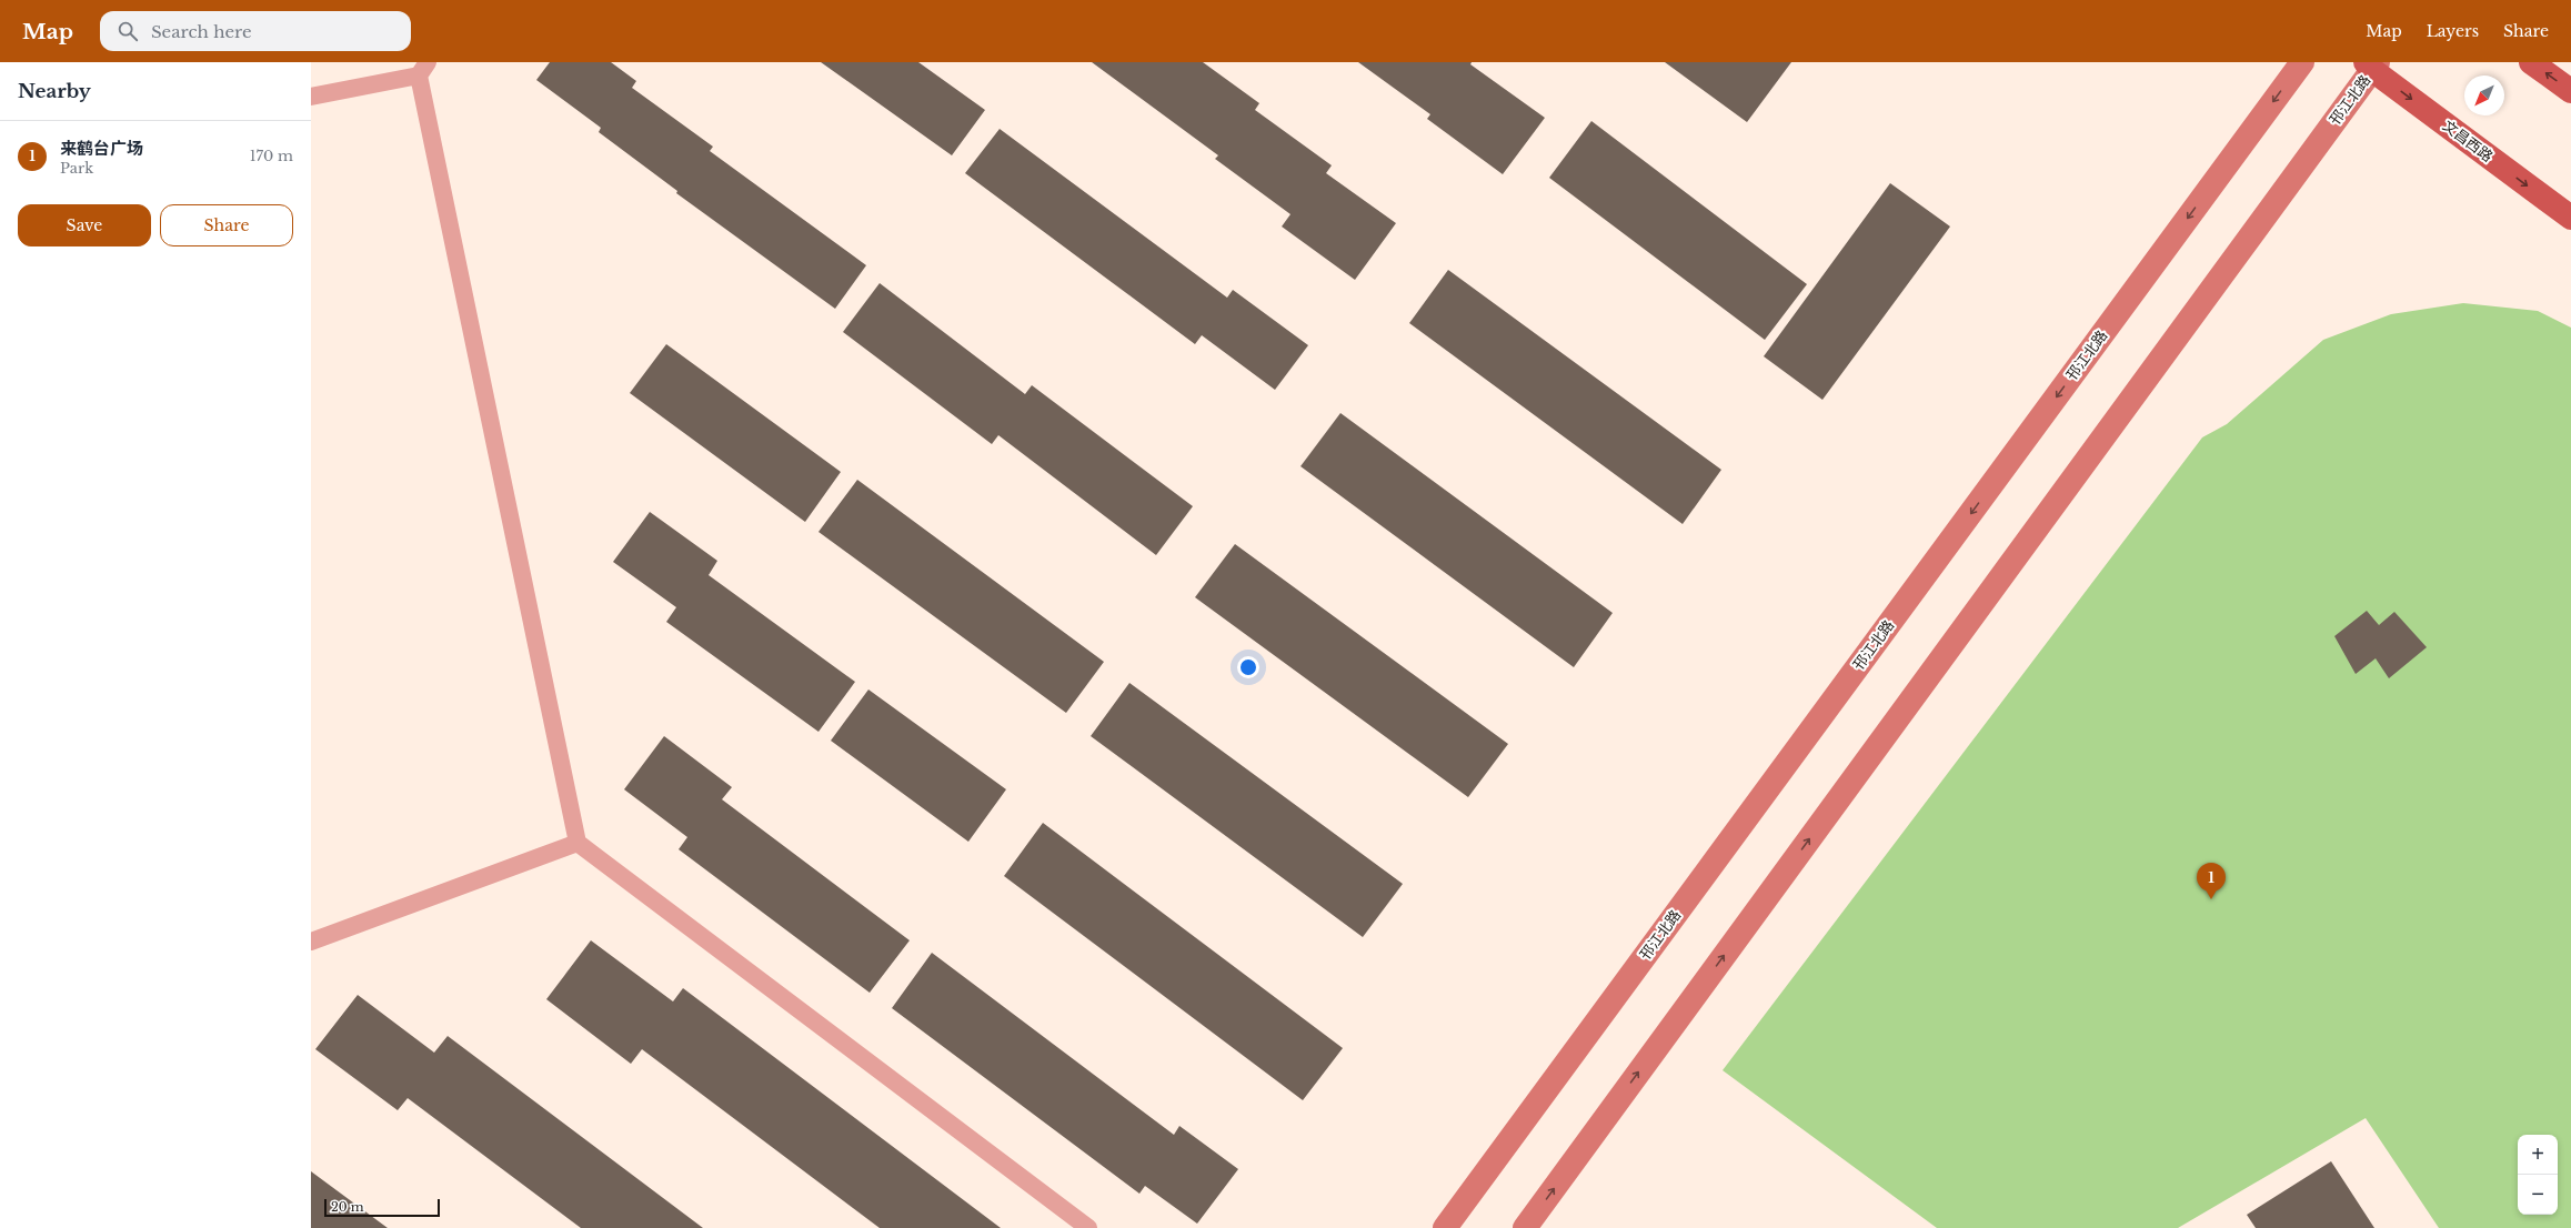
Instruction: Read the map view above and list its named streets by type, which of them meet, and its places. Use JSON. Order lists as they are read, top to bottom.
{
  "streets": {
    "main road": ["邗江北路", "文昌西路"]
  },
  "crossings": [
    ["邗江北路", "文昌西路"]
  ],
  "one_way": ["文昌西路"],
  "scale_bar": "20 m",
  "north": "bottom left",
  "page": {
    "header": "Map",
    "search": "Search here",
    "nav": ["Map", "Layers", "Share"],
    "heading": "Nearby",
    "list": [
      {
        "mark": "1",
        "name": "来鹤台广场",
        "note": "Park",
        "value": "170 m"
      }
    ],
    "buttons": ["Save", "Share"],
    "pins": "1",
    "map_buttons": ["+", "−"],
    "scale": "20 m"
  }
}
